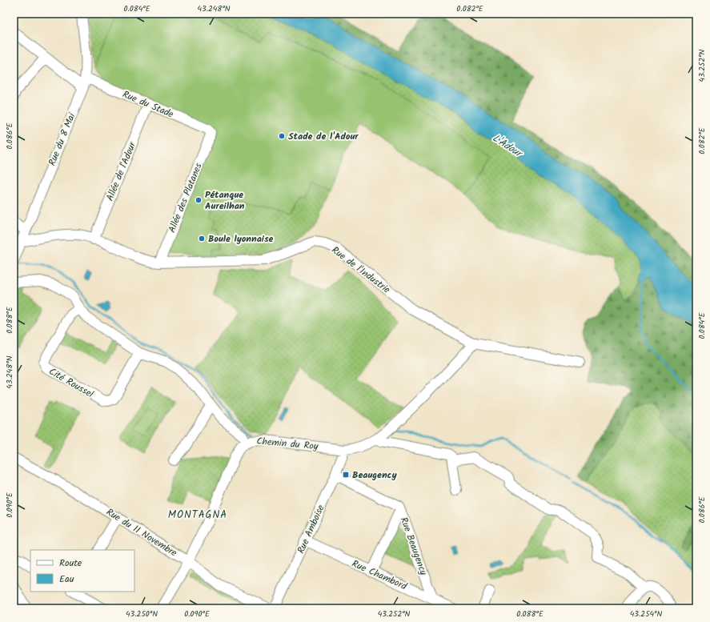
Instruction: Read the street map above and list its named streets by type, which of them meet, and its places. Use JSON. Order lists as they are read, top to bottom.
{
  "streets": {
    "street": [
      "Rue du Stade",
      "Rue du 8 Mai",
      "Allée de l'Adour",
      "Allée des Platanes",
      "Rue de l'Industrie",
      "Cité Roussel",
      "Chemin du Roy",
      "Rue Amboise",
      "Rue du 11 Novembre",
      "Rue Beaugency",
      "Rue Chambord"
    ]
  },
  "crossings": [
    ["Rue du Stade", "Rue du 8 Mai"],
    ["Rue du Stade", "Allée de l'Adour"],
    ["Rue du Stade", "Allée des Platanes"],
    ["Rue du 8 Mai", "Rue de l'Industrie"],
    ["Allée de l'Adour", "Rue de l'Industrie"],
    ["Allée des Platanes", "Rue de l'Industrie"],
    ["Rue de l'Industrie", "Chemin du Roy"],
    ["Chemin du Roy", "Rue Amboise"],
    ["Chemin du Roy", "Rue du 11 Novembre"],
    ["Rue Amboise", "Rue Beaugency"],
    ["Rue Amboise", "Rue Chambord"],
    ["Rue Beaugency", "Rue Chambord"]
  ],
  "districts": ["MONTAGNA"],
  "water": ["L'Adour"],
  "places": {
    "other": ["Stade de l'Adour", "Pétanque Aureilhan", "Boule lyonnaise"],
    "transit": ["Beaugency"]
  },
  "legend": ["Route", "Eau"],
  "coordinates": [
    "0.084°E",
    "43.248°N",
    "0.082°E",
    "43.252°N",
    "0.086°E",
    "0.088°E",
    "0.090°E",
    "43.250°N",
    "43.254°N"
  ]
}
